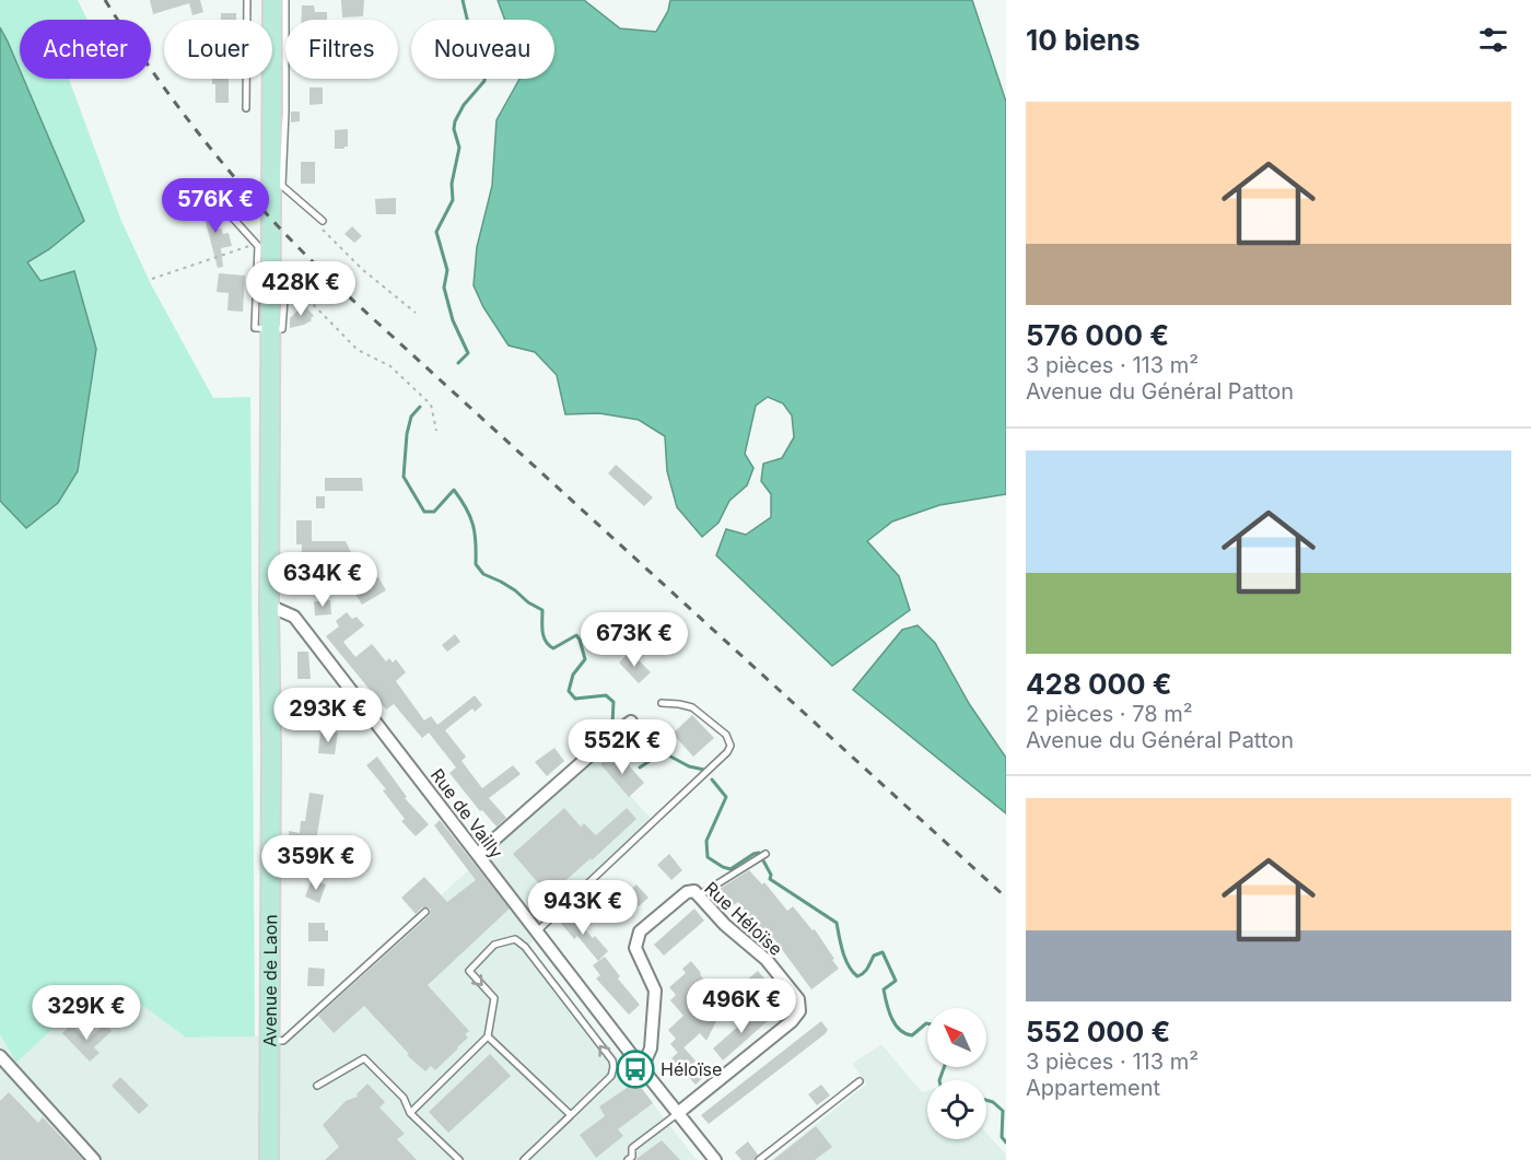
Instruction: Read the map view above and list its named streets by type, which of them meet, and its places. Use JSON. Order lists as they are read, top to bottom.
{
  "streets": {
    "main road": ["Avenue de Laon"],
    "street": ["Rue de Vailly", "Rue Héloïse"]
  },
  "crossings": [
    ["Rue de Vailly", "Rue Héloïse"],
    ["Rue de Vailly", "Avenue de Laon"]
  ],
  "places": {
    "bus stop": ["Héloïse"]
  },
  "north": "top left",
  "page": {
    "heading": "10 biens",
    "chip": [
      "Acheter",
      "Louer",
      "Filtres",
      "Nouveau"
    ],
    "list": [
      {
        "name": "576 000 €",
        "note": "3 pièces · 113 m² · Avenue du Général Patton"
      },
      {
        "name": "428 000 €",
        "note": "2 pièces · 78 m² · Avenue du Général Patton"
      },
      {
        "name": "552 000 €",
        "note": "3 pièces · 113 m² · Appartement"
      }
    ],
    "price": [
      "576K €",
      "428K €",
      "634K €",
      "673K €",
      "293K €",
      "552K €",
      "359K €",
      "943K €",
      "496K €",
      "329K €"
    ]
  }
}
